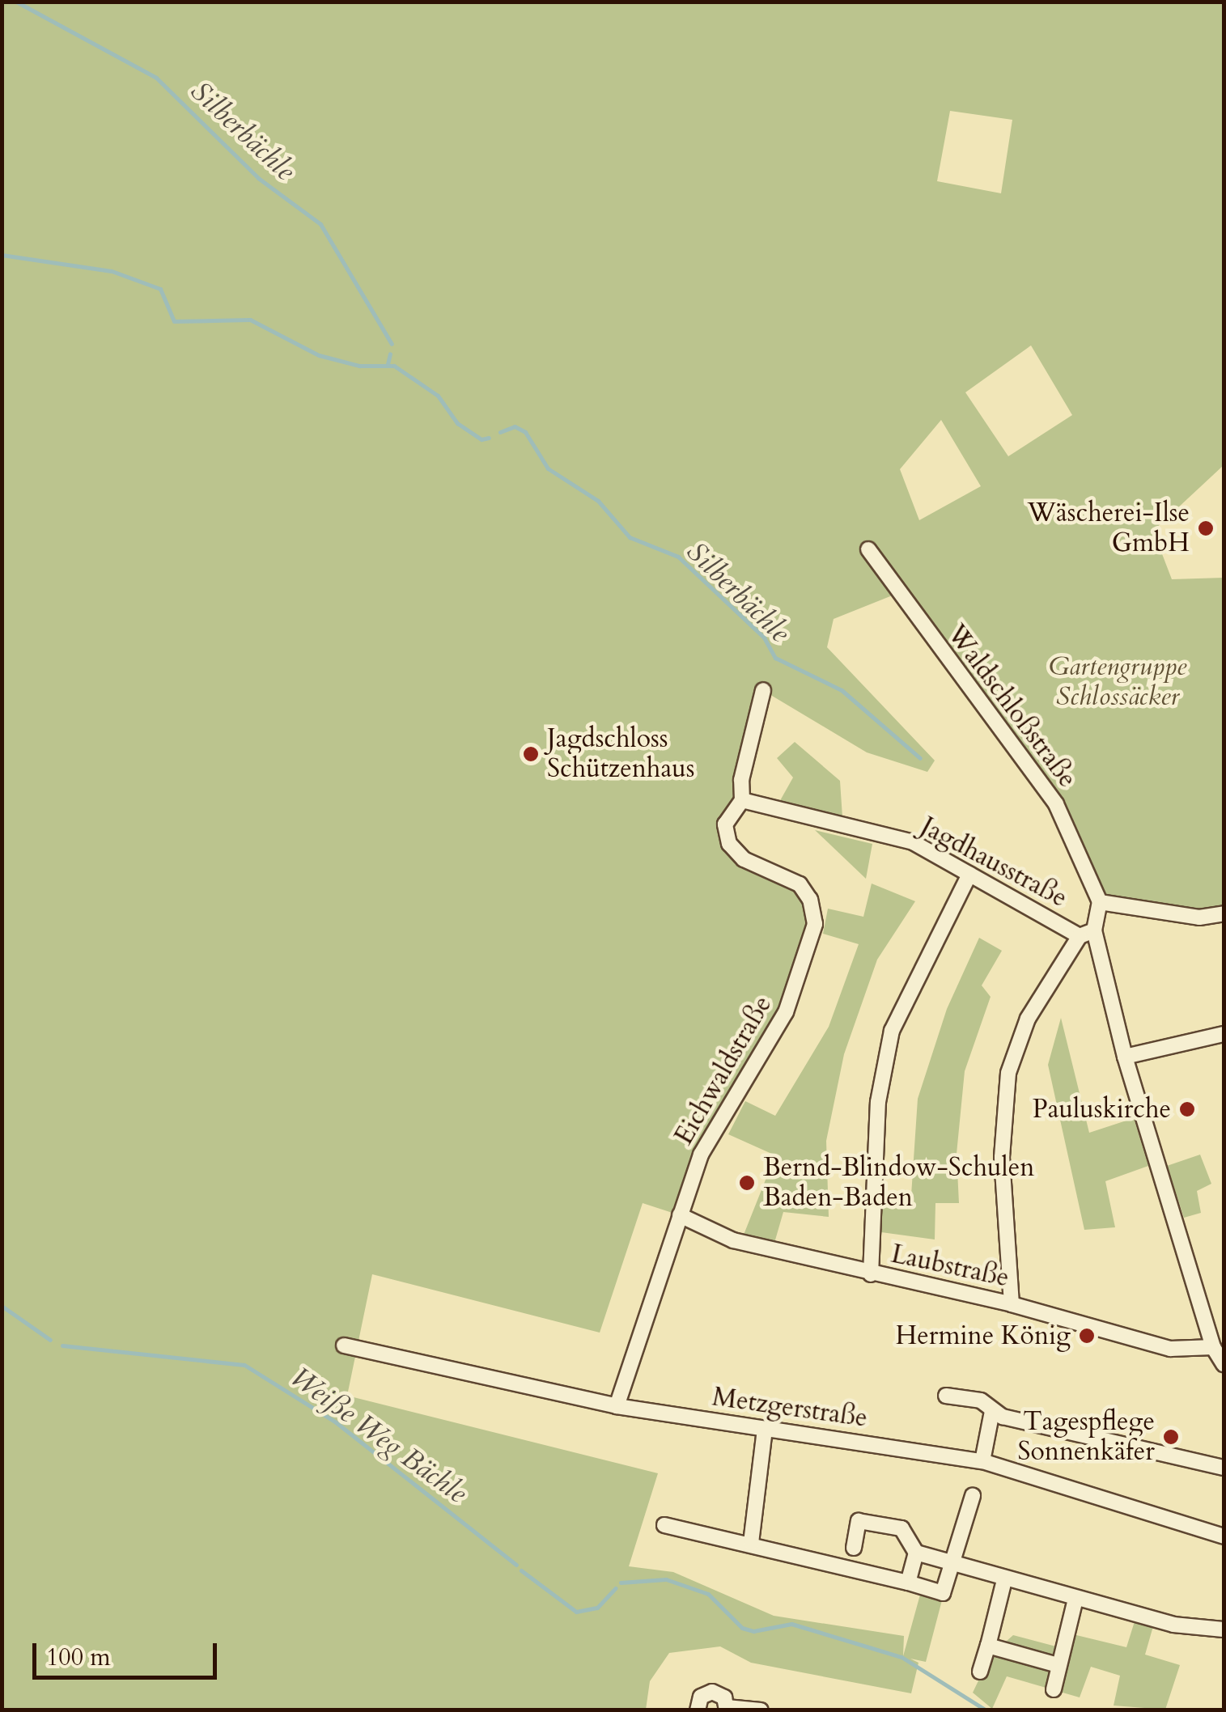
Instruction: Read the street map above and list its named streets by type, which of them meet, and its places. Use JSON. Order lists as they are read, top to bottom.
{
  "streets": {
    "street": [
      "Waldschloßstraße",
      "Jagdhausstraße",
      "Eichwaldstraße",
      "Laubstraße",
      "Metzgerstraße"
    ]
  },
  "crossings": [
    ["Waldschloßstraße", "Jagdhausstraße"],
    ["Jagdhausstraße", "Eichwaldstraße"],
    ["Jagdhausstraße", "Laubstraße"],
    ["Eichwaldstraße", "Laubstraße"],
    ["Eichwaldstraße", "Metzgerstraße"]
  ],
  "water": ["Silberbächle", "Weiße Weg Bächle"],
  "parks": ["Gartengruppe Schlossäcker"],
  "places": [
    "Wäscherei-Ilse GmbH",
    "Jagdschloss Schützenhaus",
    "Pauluskirche",
    "Bernd-Blindow-Schulen Baden-Baden",
    "Hermine König",
    "Tagespflege Sonnenkäfer"
  ],
  "scale_bar": "100 m"
}
